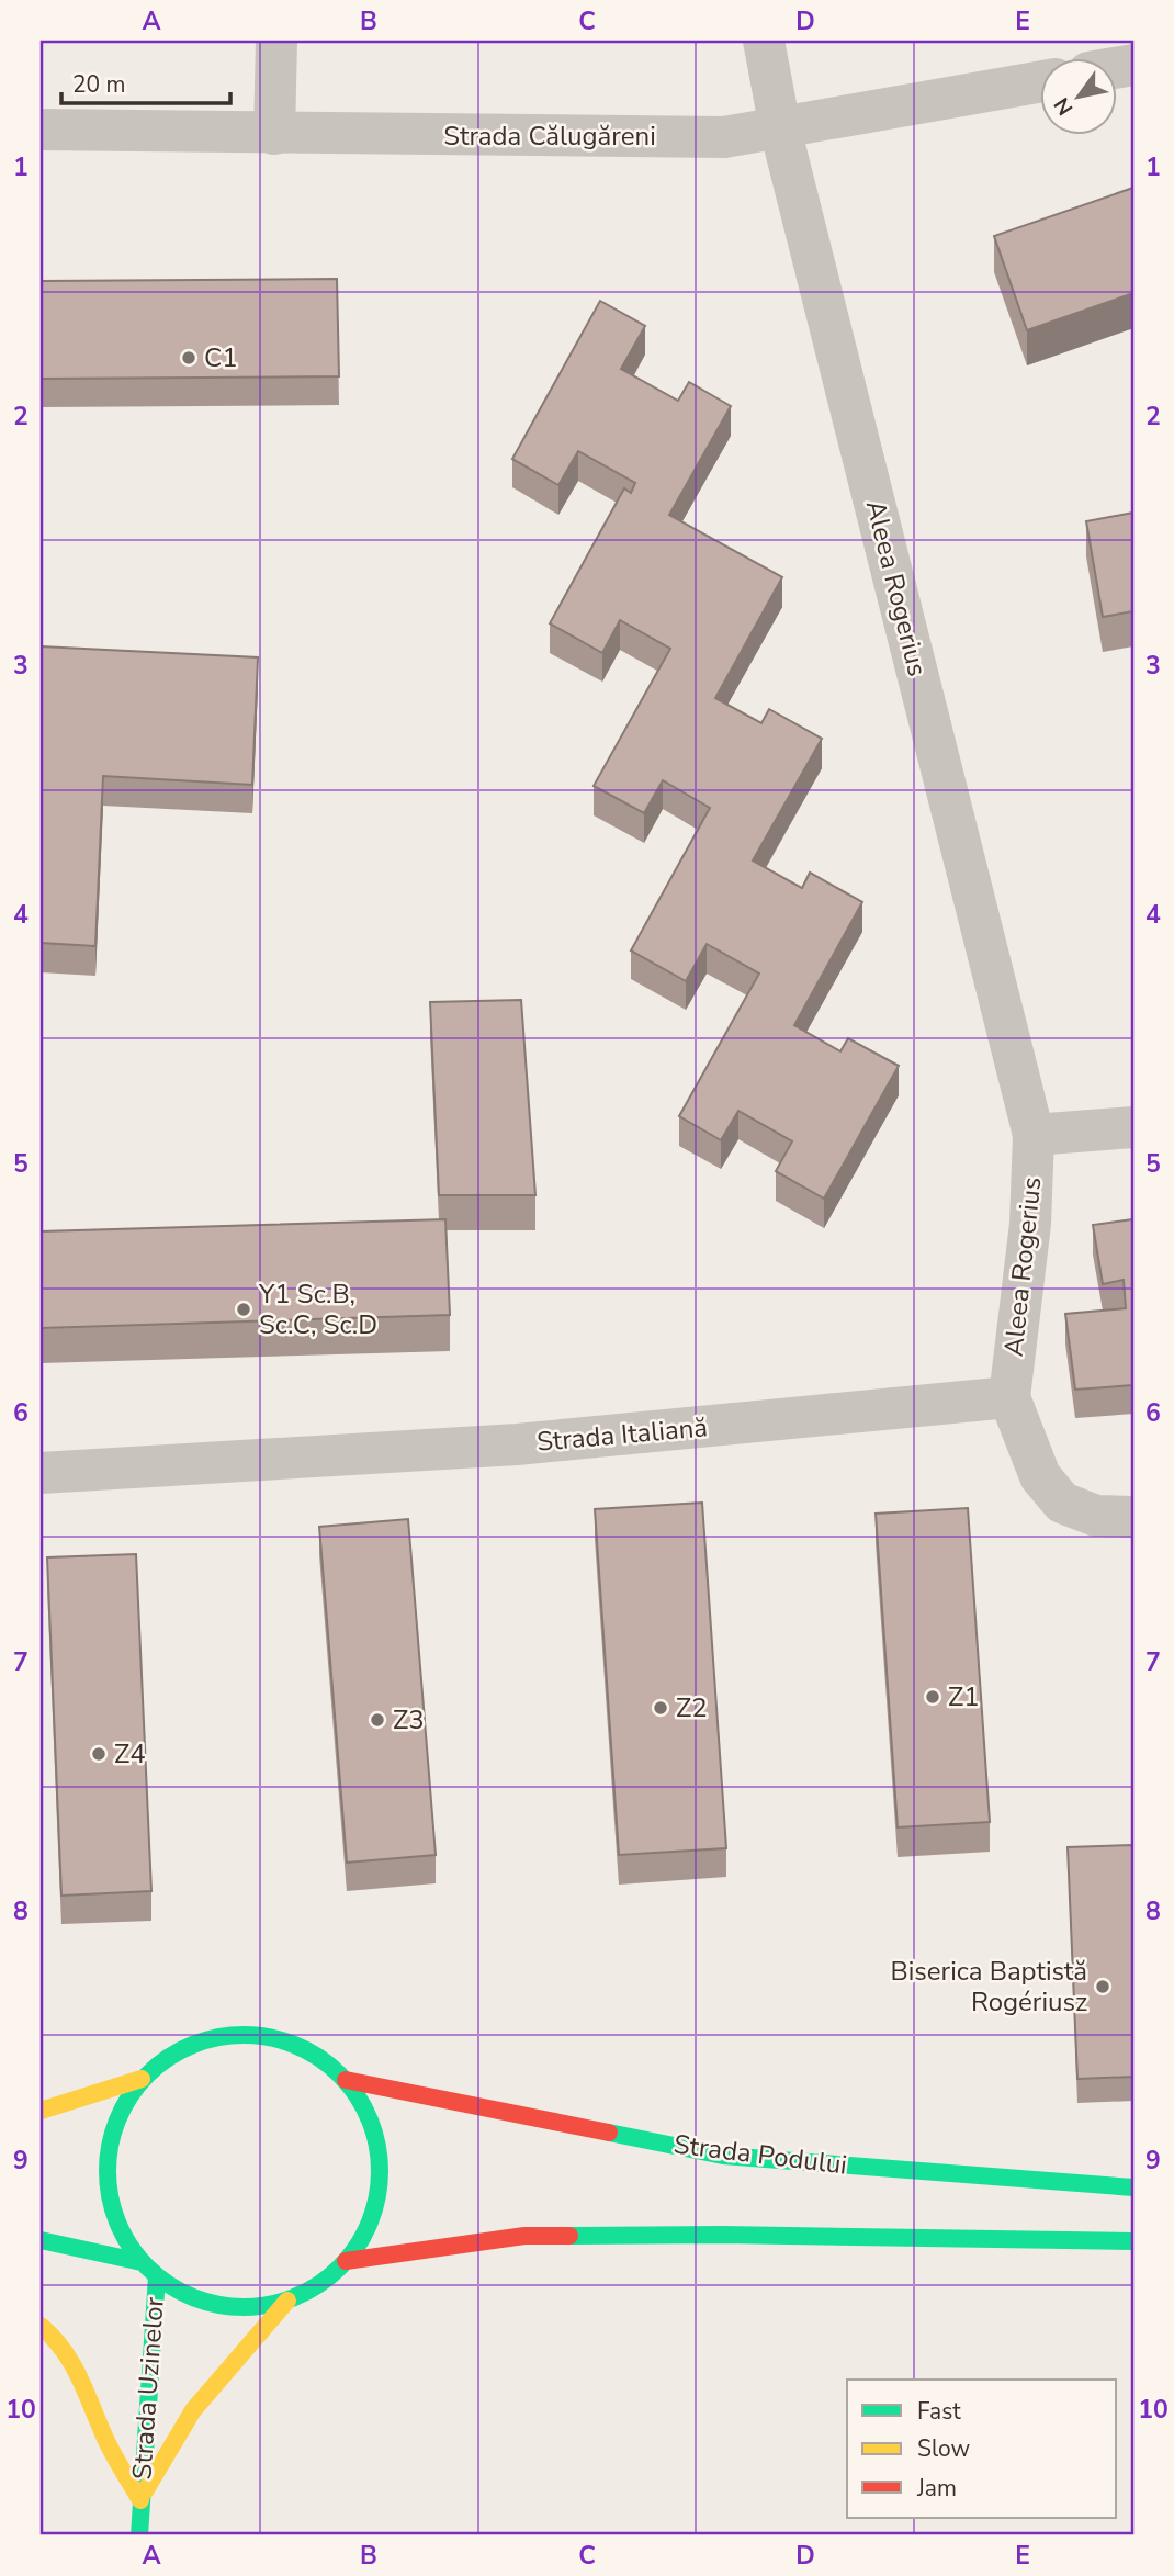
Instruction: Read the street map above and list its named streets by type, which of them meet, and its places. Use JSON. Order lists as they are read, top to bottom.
{
  "streets": {
    "main road": ["Strada Podului", "Strada Uzinelor"],
    "street": ["Strada Călugăreni", "Aleea Rogerius", "Strada Italiană"]
  },
  "crossings": [
    ["Strada Călugăreni", "Aleea Rogerius"],
    ["Aleea Rogerius", "Strada Italiană"],
    ["Strada Podului", "Strada Uzinelor"]
  ],
  "places": [
    "C1",
    "Y1 Sc.B, Sc.C, Sc.D",
    "Z1",
    "Z2",
    "Z3",
    "Z4",
    "Biserica Baptistă Rogériusz"
  ],
  "legend": ["Fast", "Slow", "Jam"],
  "scale_bar": "20 m",
  "north": "bottom left",
  "grid": {
    "columns": [
      "A",
      "B",
      "C",
      "D",
      "E"
    ],
    "rows": [
      "1",
      "2",
      "3",
      "4",
      "5",
      "6",
      "7",
      "8",
      "9",
      "10"
    ]
  }
}
